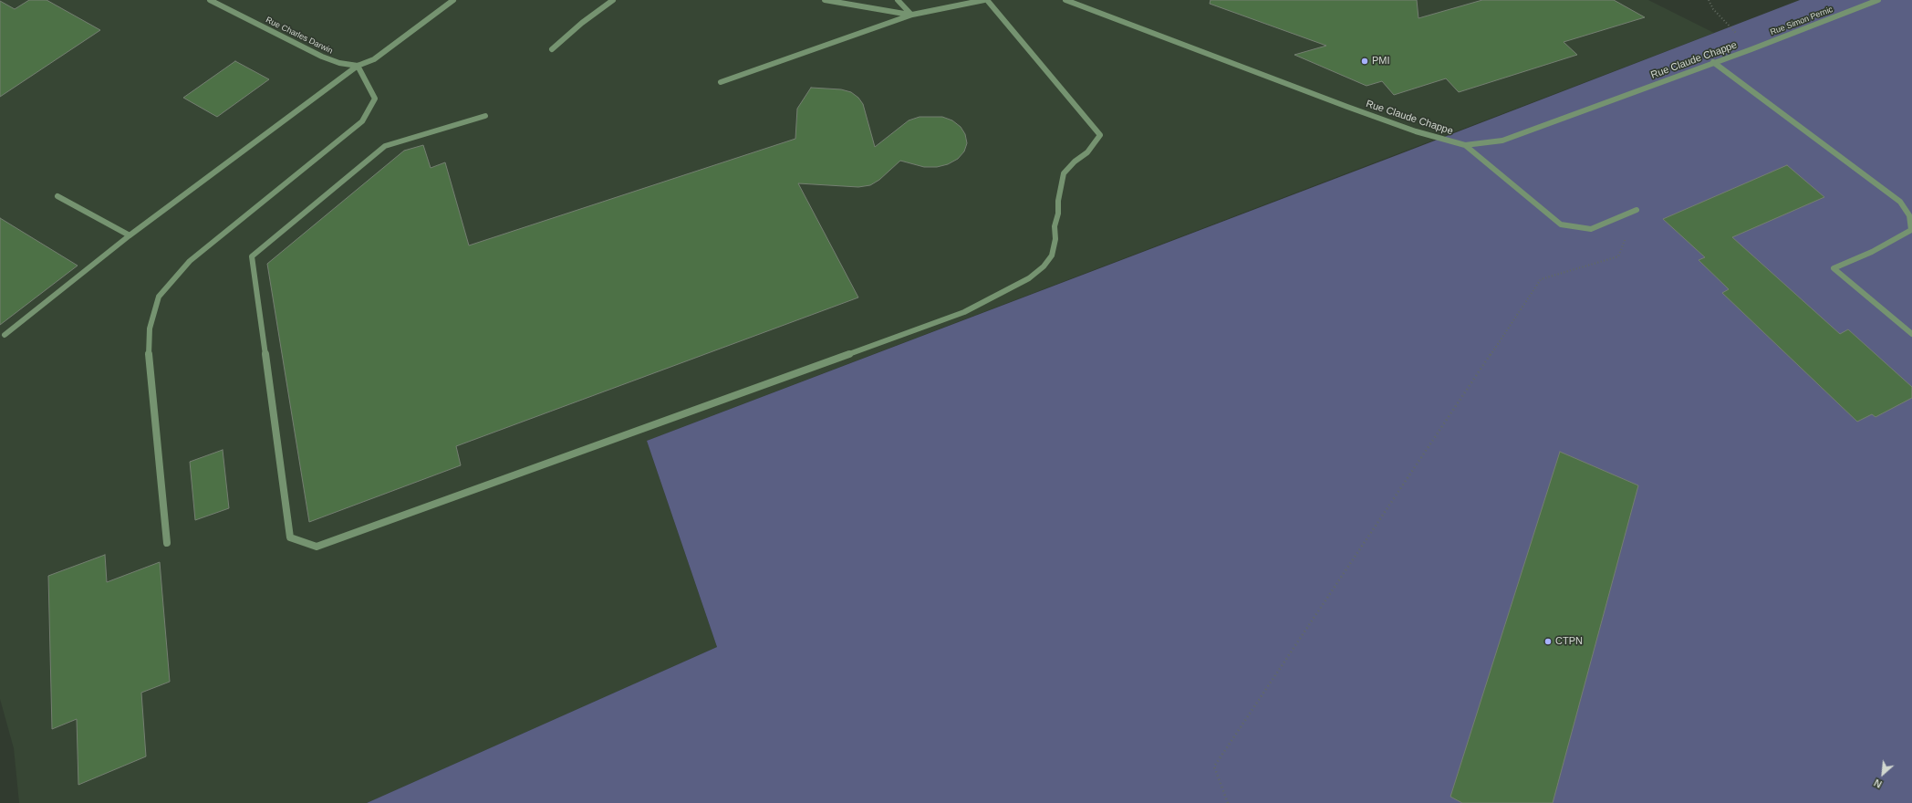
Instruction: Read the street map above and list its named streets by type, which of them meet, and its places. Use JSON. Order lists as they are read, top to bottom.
{
  "streets": {
    "street": ["Rue Simon Pernic", "Rue Charles Darwin", "Rue Claude Chappe"]
  },
  "crossings": [
    ["Rue Simon Pernic", "Rue Claude Chappe"]
  ],
  "places": ["PMI", "CTPN"],
  "north": "bottom left"
}
